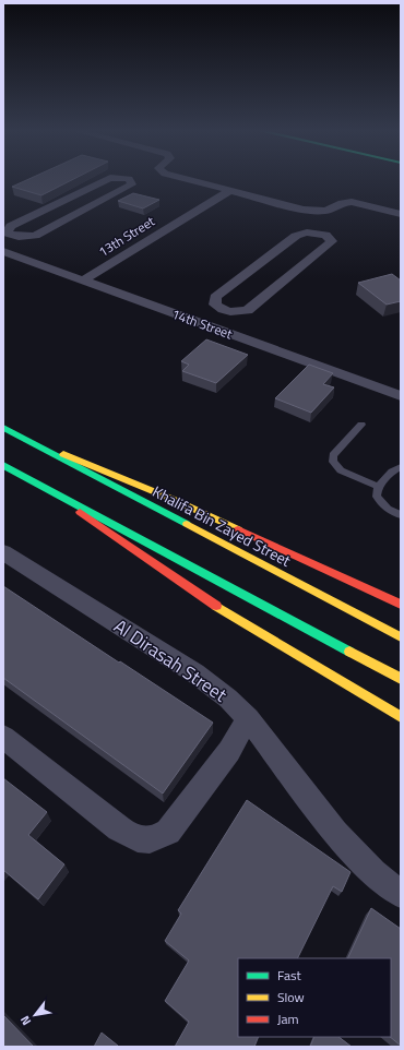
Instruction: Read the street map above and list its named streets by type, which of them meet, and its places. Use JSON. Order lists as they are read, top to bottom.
{
  "streets": {
    "main road": ["Khalifa Bin Zayed Street"],
    "street": ["13th Street", "14th Street", "Al Dirasah Street"]
  },
  "crossings": [
    ["13th Street", "14th Street"]
  ],
  "legend": ["Fast", "Slow", "Jam"],
  "north": "bottom left"
}
